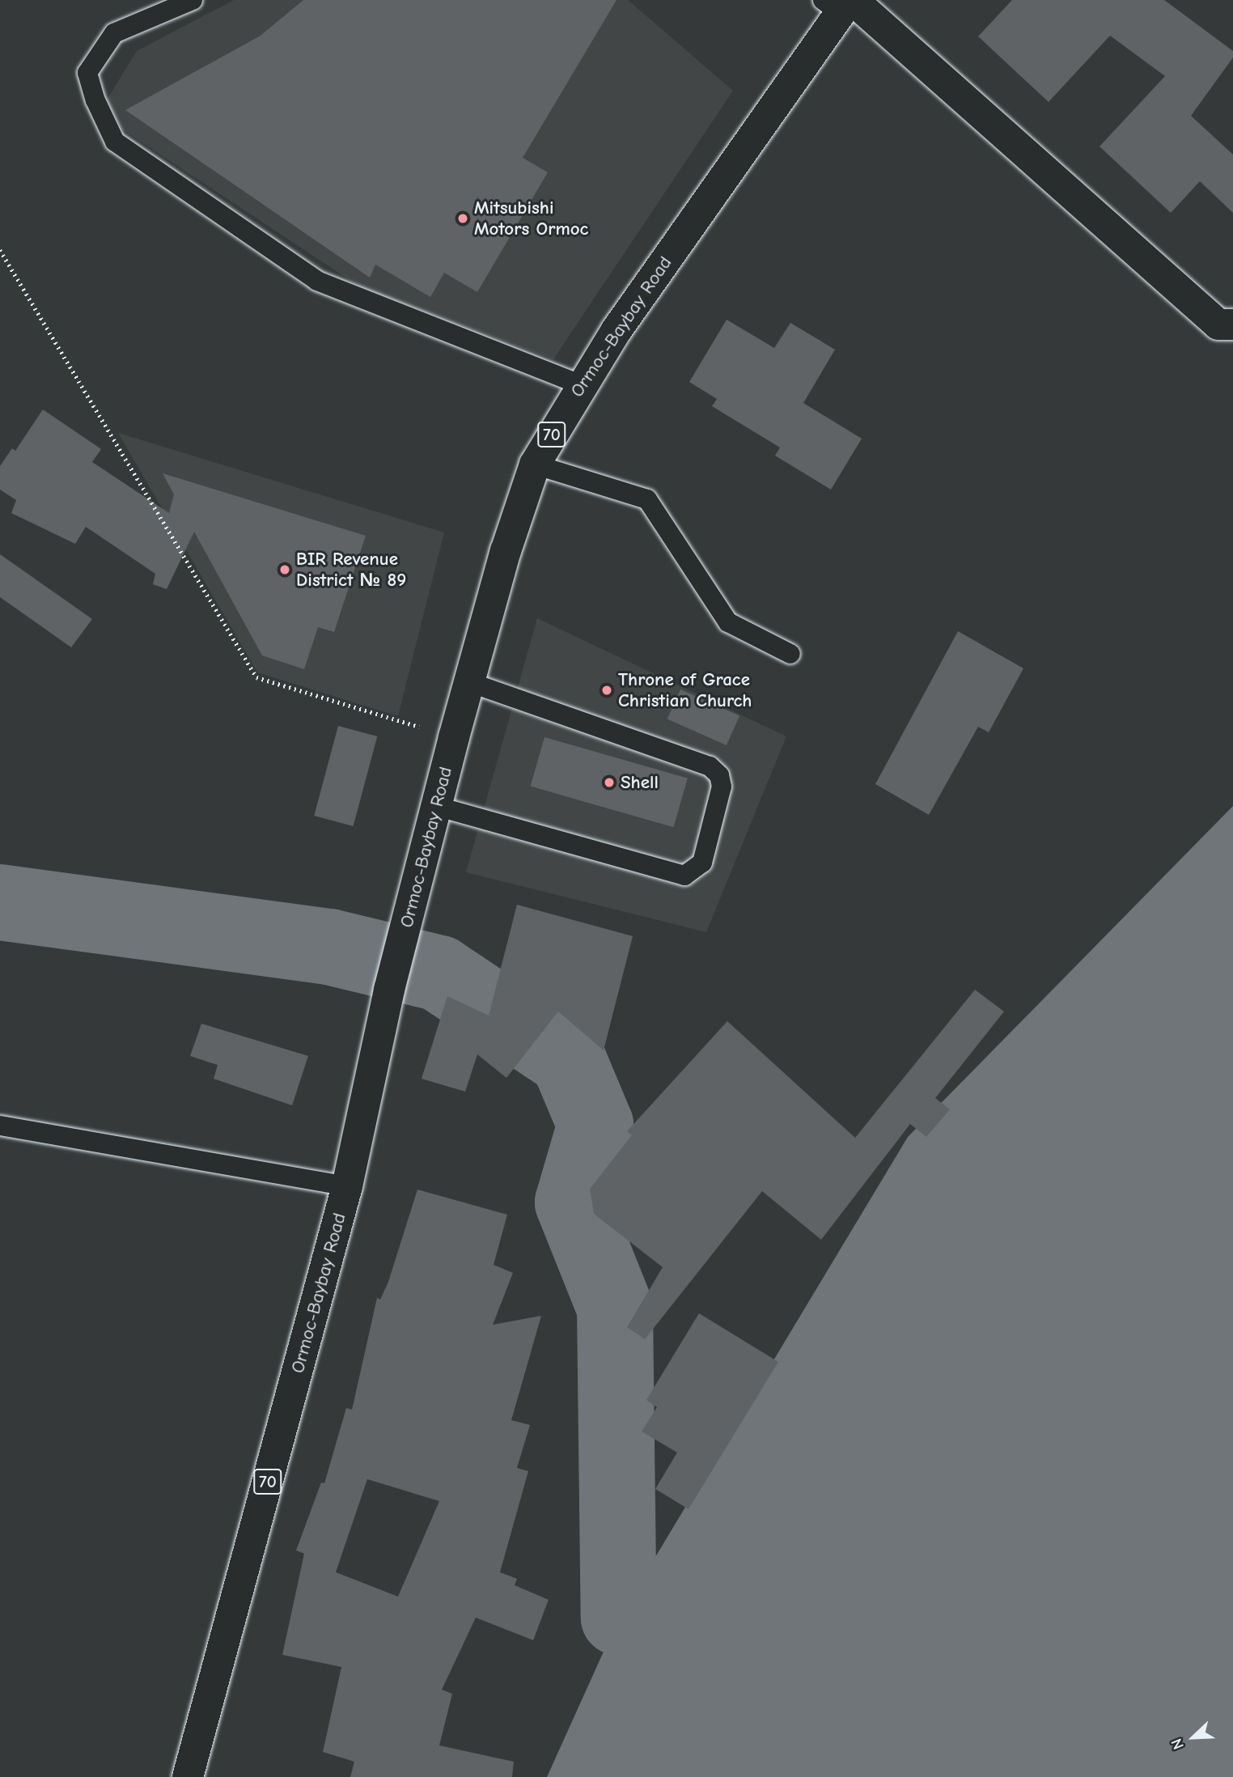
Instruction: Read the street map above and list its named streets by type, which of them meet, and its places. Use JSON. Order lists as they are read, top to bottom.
{
  "streets": {
    "main road": ["Ormoc-Baybay Road", "70"]
  },
  "places": [
    "Mitsubishi Motors Ormoc",
    "BIR Revenue District № 89",
    "Throne of Grace Christian Church",
    "Shell"
  ],
  "north": "bottom left"
}
